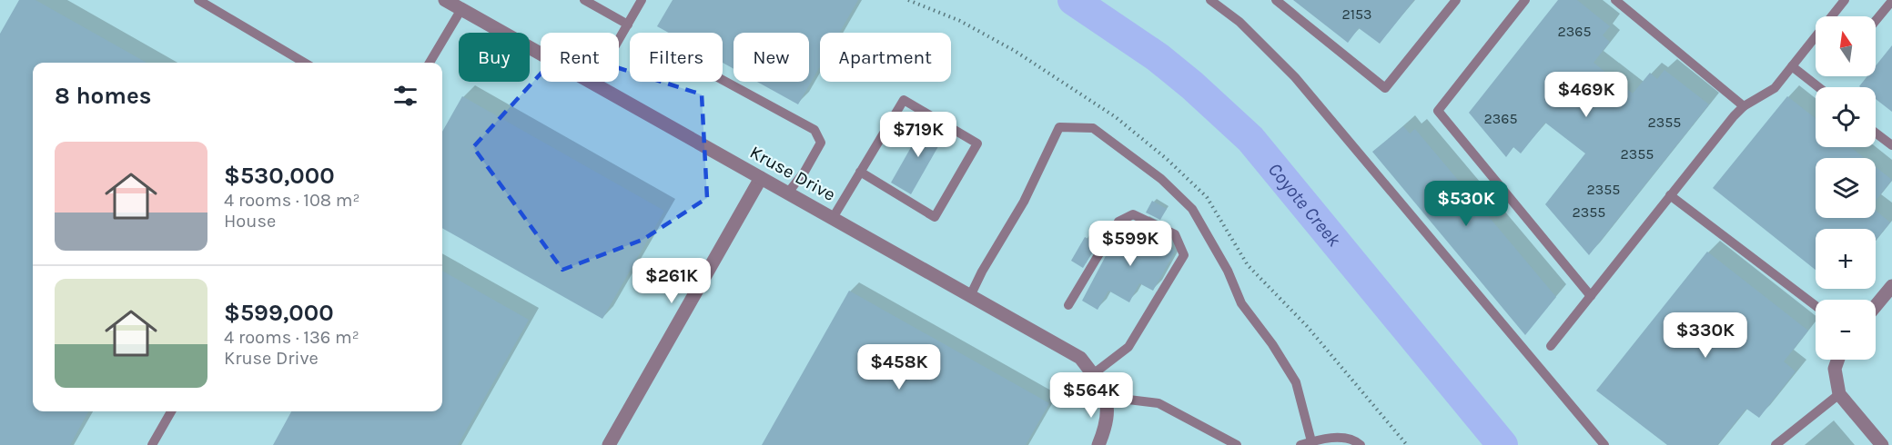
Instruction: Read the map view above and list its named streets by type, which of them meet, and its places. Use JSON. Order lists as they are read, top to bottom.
{
  "streets": {
    "street": ["Kruse Drive"]
  },
  "water": ["Coyote Creek"],
  "house_numbers": [
    "2153",
    "2365",
    "2365",
    "2355",
    "2355",
    "2355",
    "2355"
  ],
  "north": "top",
  "page": {
    "map_buttons": ["+", "−"],
    "chip": [
      "Buy",
      "Rent",
      "Filters",
      "New",
      "Apartment"
    ],
    "heading": "8 homes",
    "price": [
      "$469K",
      "$719K",
      "$530K",
      "$599K",
      "$261K",
      "$330K",
      "$458K",
      "$564K"
    ],
    "list": [
      {
        "name": "$530,000",
        "note": "4 rooms · 108 m² · House"
      },
      {
        "name": "$599,000",
        "note": "4 rooms · 136 m² · Kruse Drive"
      }
    ]
  }
}
